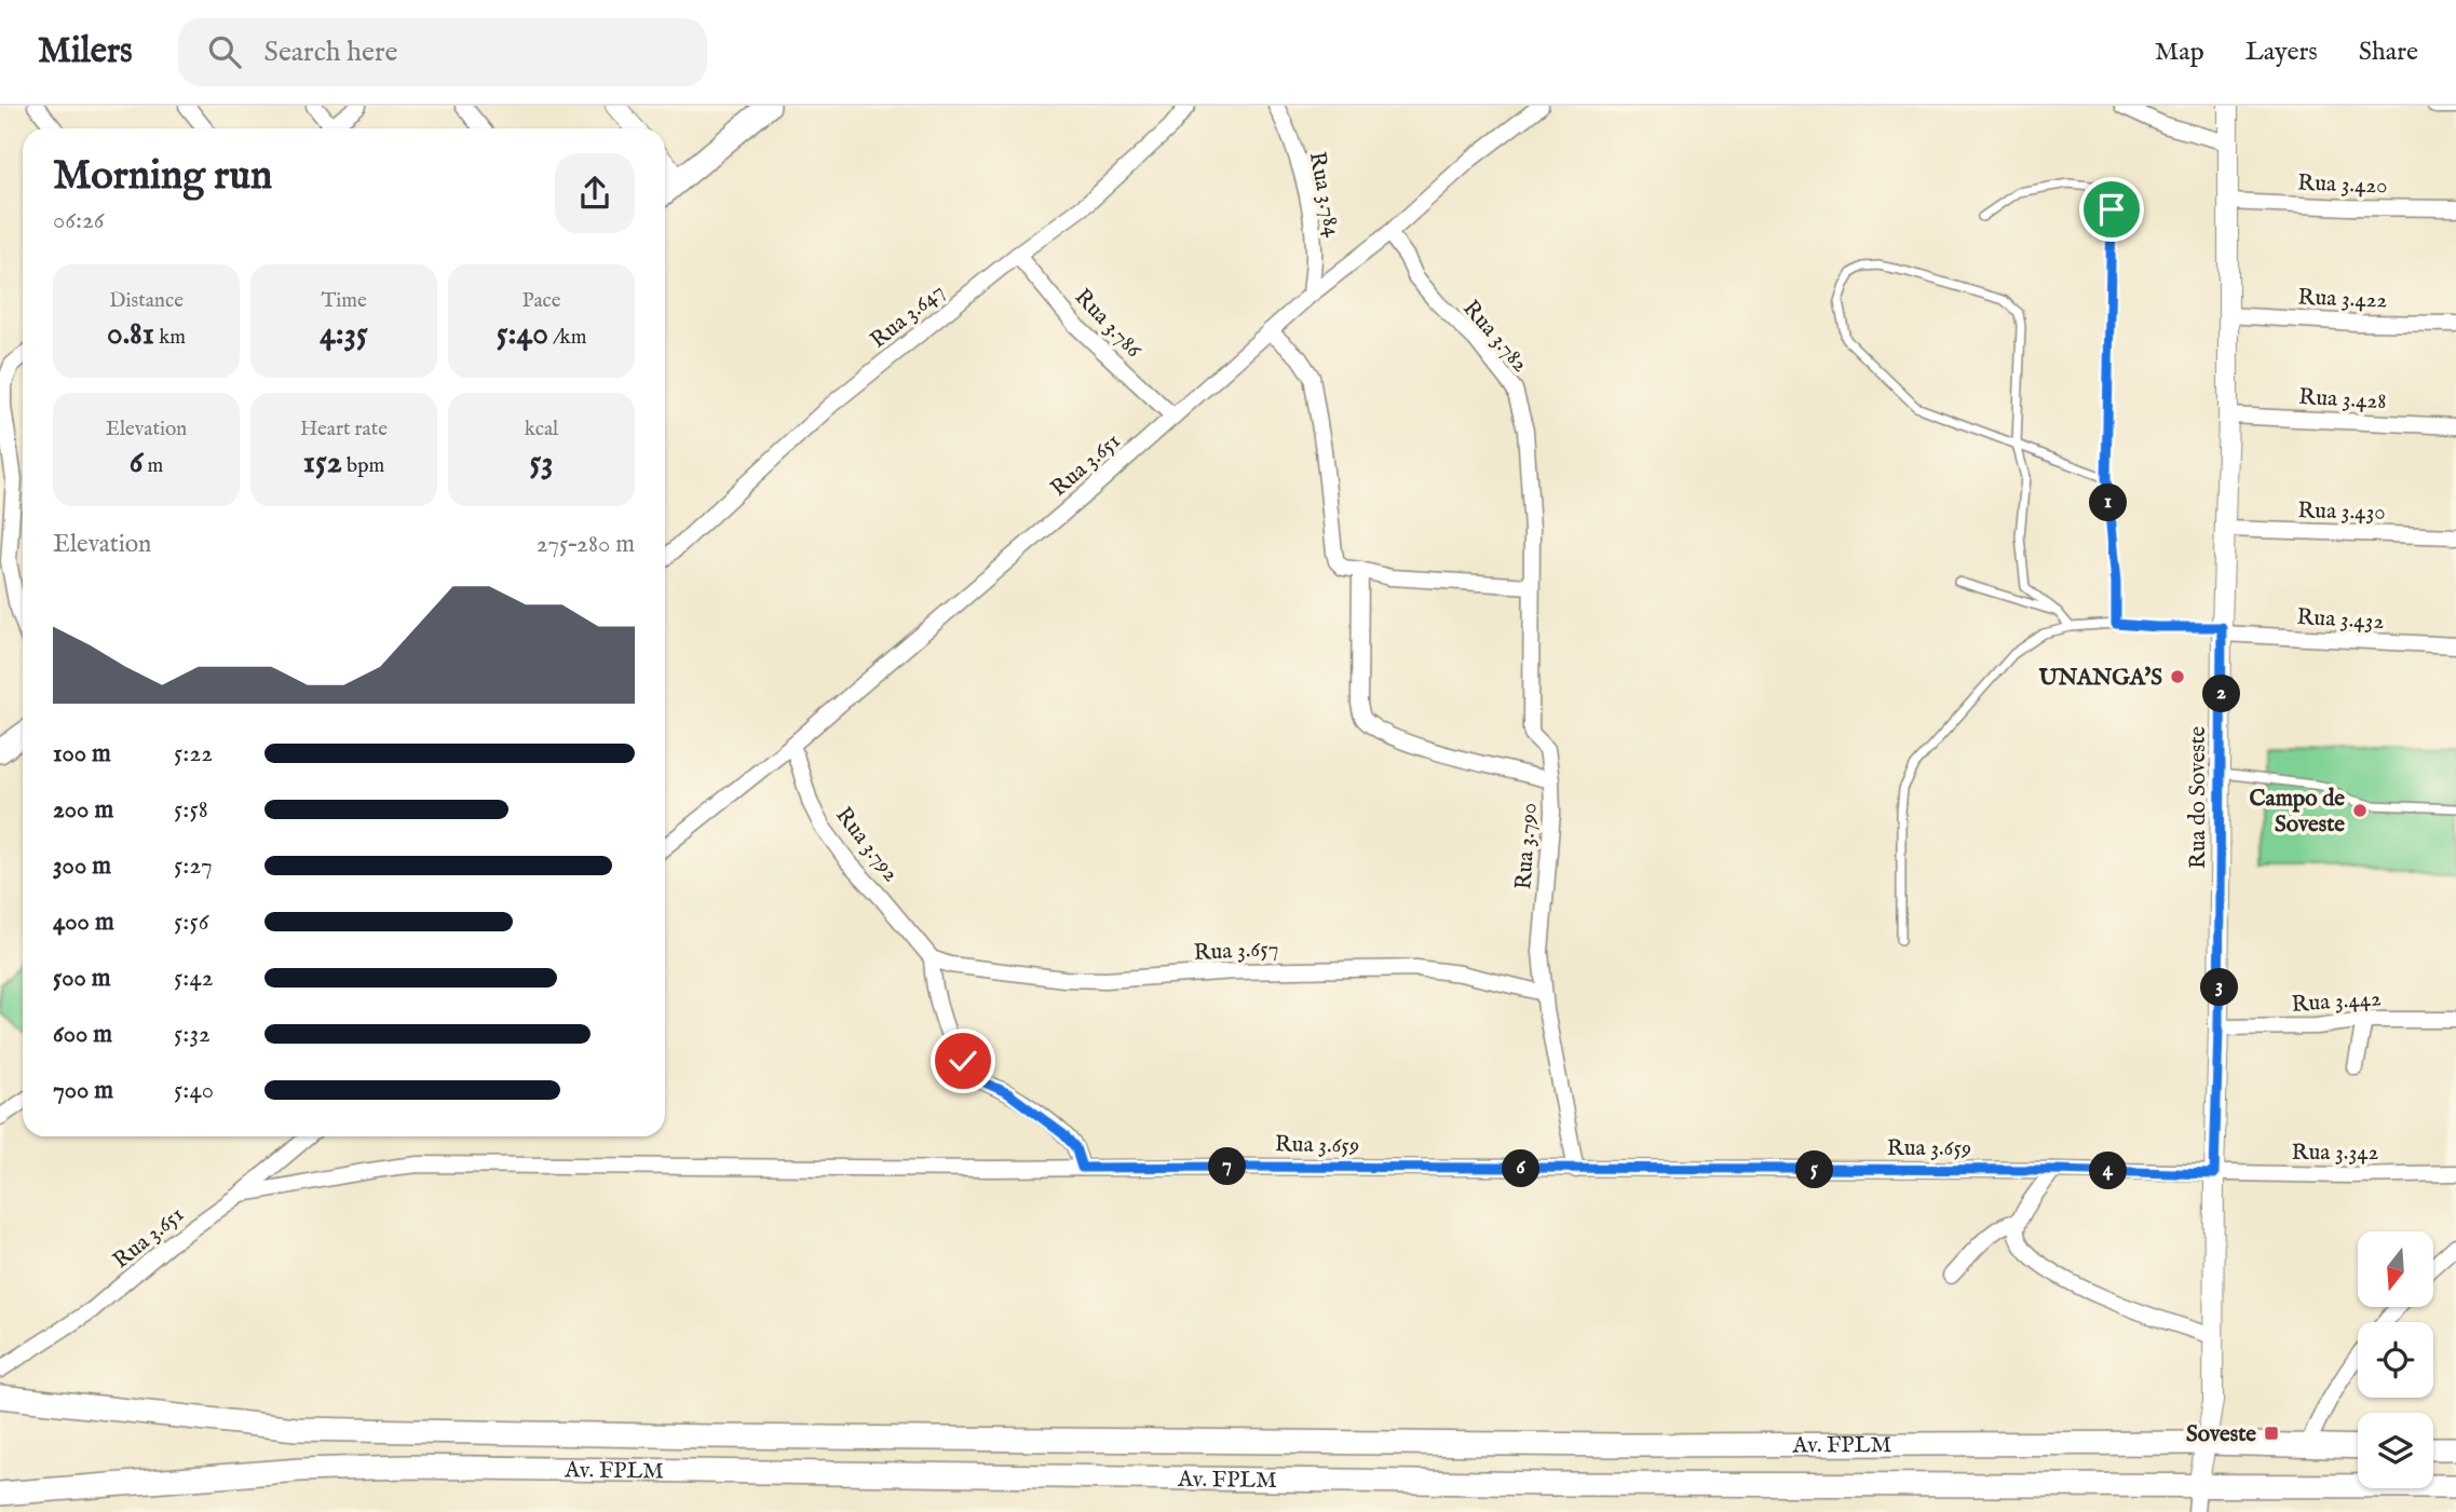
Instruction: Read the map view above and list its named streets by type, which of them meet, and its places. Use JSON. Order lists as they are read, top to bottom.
{
  "streets": {
    "main road": ["Av. FPLM"],
    "street": [
      "Rua 3.420",
      "Rua 3.784",
      "Rua 3.422",
      "Rua 3.647",
      "Rua 3.786",
      "Rua 3.782",
      "Rua 3.428",
      "Rua 3.651",
      "Rua 3.430",
      "Rua 3.432",
      "Rua do Soveste",
      "Rua 3.792",
      "Rua 3.790",
      "Rua 3.657",
      "Rua 3.442",
      "Rua 3.659",
      "Rua 3.342"
    ]
  },
  "crossings": [
    ["Rua 3.420", "Rua do Soveste"],
    ["Rua 3.784", "Rua 3.651"],
    ["Rua 3.422", "Rua do Soveste"],
    ["Rua 3.647", "Rua 3.786"],
    ["Rua 3.786", "Rua 3.651"],
    ["Rua 3.782", "Rua 3.651"],
    ["Rua 3.782", "Rua 3.790"],
    ["Rua 3.428", "Rua do Soveste"],
    ["Rua 3.651", "Rua 3.792"],
    ["Rua 3.651", "Rua 3.659"],
    ["Rua 3.430", "Rua do Soveste"],
    ["Rua 3.432", "Rua do Soveste"],
    ["Rua do Soveste", "Rua 3.442"],
    ["Rua do Soveste", "Rua 3.659"],
    ["Rua do Soveste", "Rua 3.342"],
    ["Rua do Soveste", "Av. FPLM"],
    ["Rua 3.792", "Rua 3.657"],
    ["Rua 3.790", "Rua 3.657"],
    ["Rua 3.790", "Rua 3.659"],
    ["Rua 3.659", "Rua 3.342"]
  ],
  "places": {
    "other": ["UNANGA'S", "Campo de Soveste"],
    "transit": ["Soveste"]
  },
  "north": "bottom",
  "page": {
    "header": "Milers",
    "search": "Search here",
    "nav": ["Map", "Layers", "Share"],
    "heading": ["Morning run", "06:26"],
    "stats": [
      ["Distance", "0.81 km"],
      ["Time", "4:35"],
      ["Pace", "5:40 /km"],
      ["Elevation", "6 m"],
      ["Heart rate", "152 bpm"],
      ["kcal", "53"]
    ],
    "pins": [
      "1",
      "2",
      "3",
      "7",
      "6",
      "5",
      "4"
    ],
    "chart": ["Elevation", "275–280 m"],
    "list": [
      {
        "name": "100 m",
        "note": "5:22"
      },
      {
        "name": "200 m",
        "note": "5:58"
      },
      {
        "name": "300 m",
        "note": "5:27"
      },
      {
        "name": "400 m",
        "note": "5:56"
      },
      {
        "name": "500 m",
        "note": "5:42"
      },
      {
        "name": "600 m",
        "note": "5:32"
      },
      {
        "name": "700 m",
        "note": "5:40"
      }
    ]
  }
}
